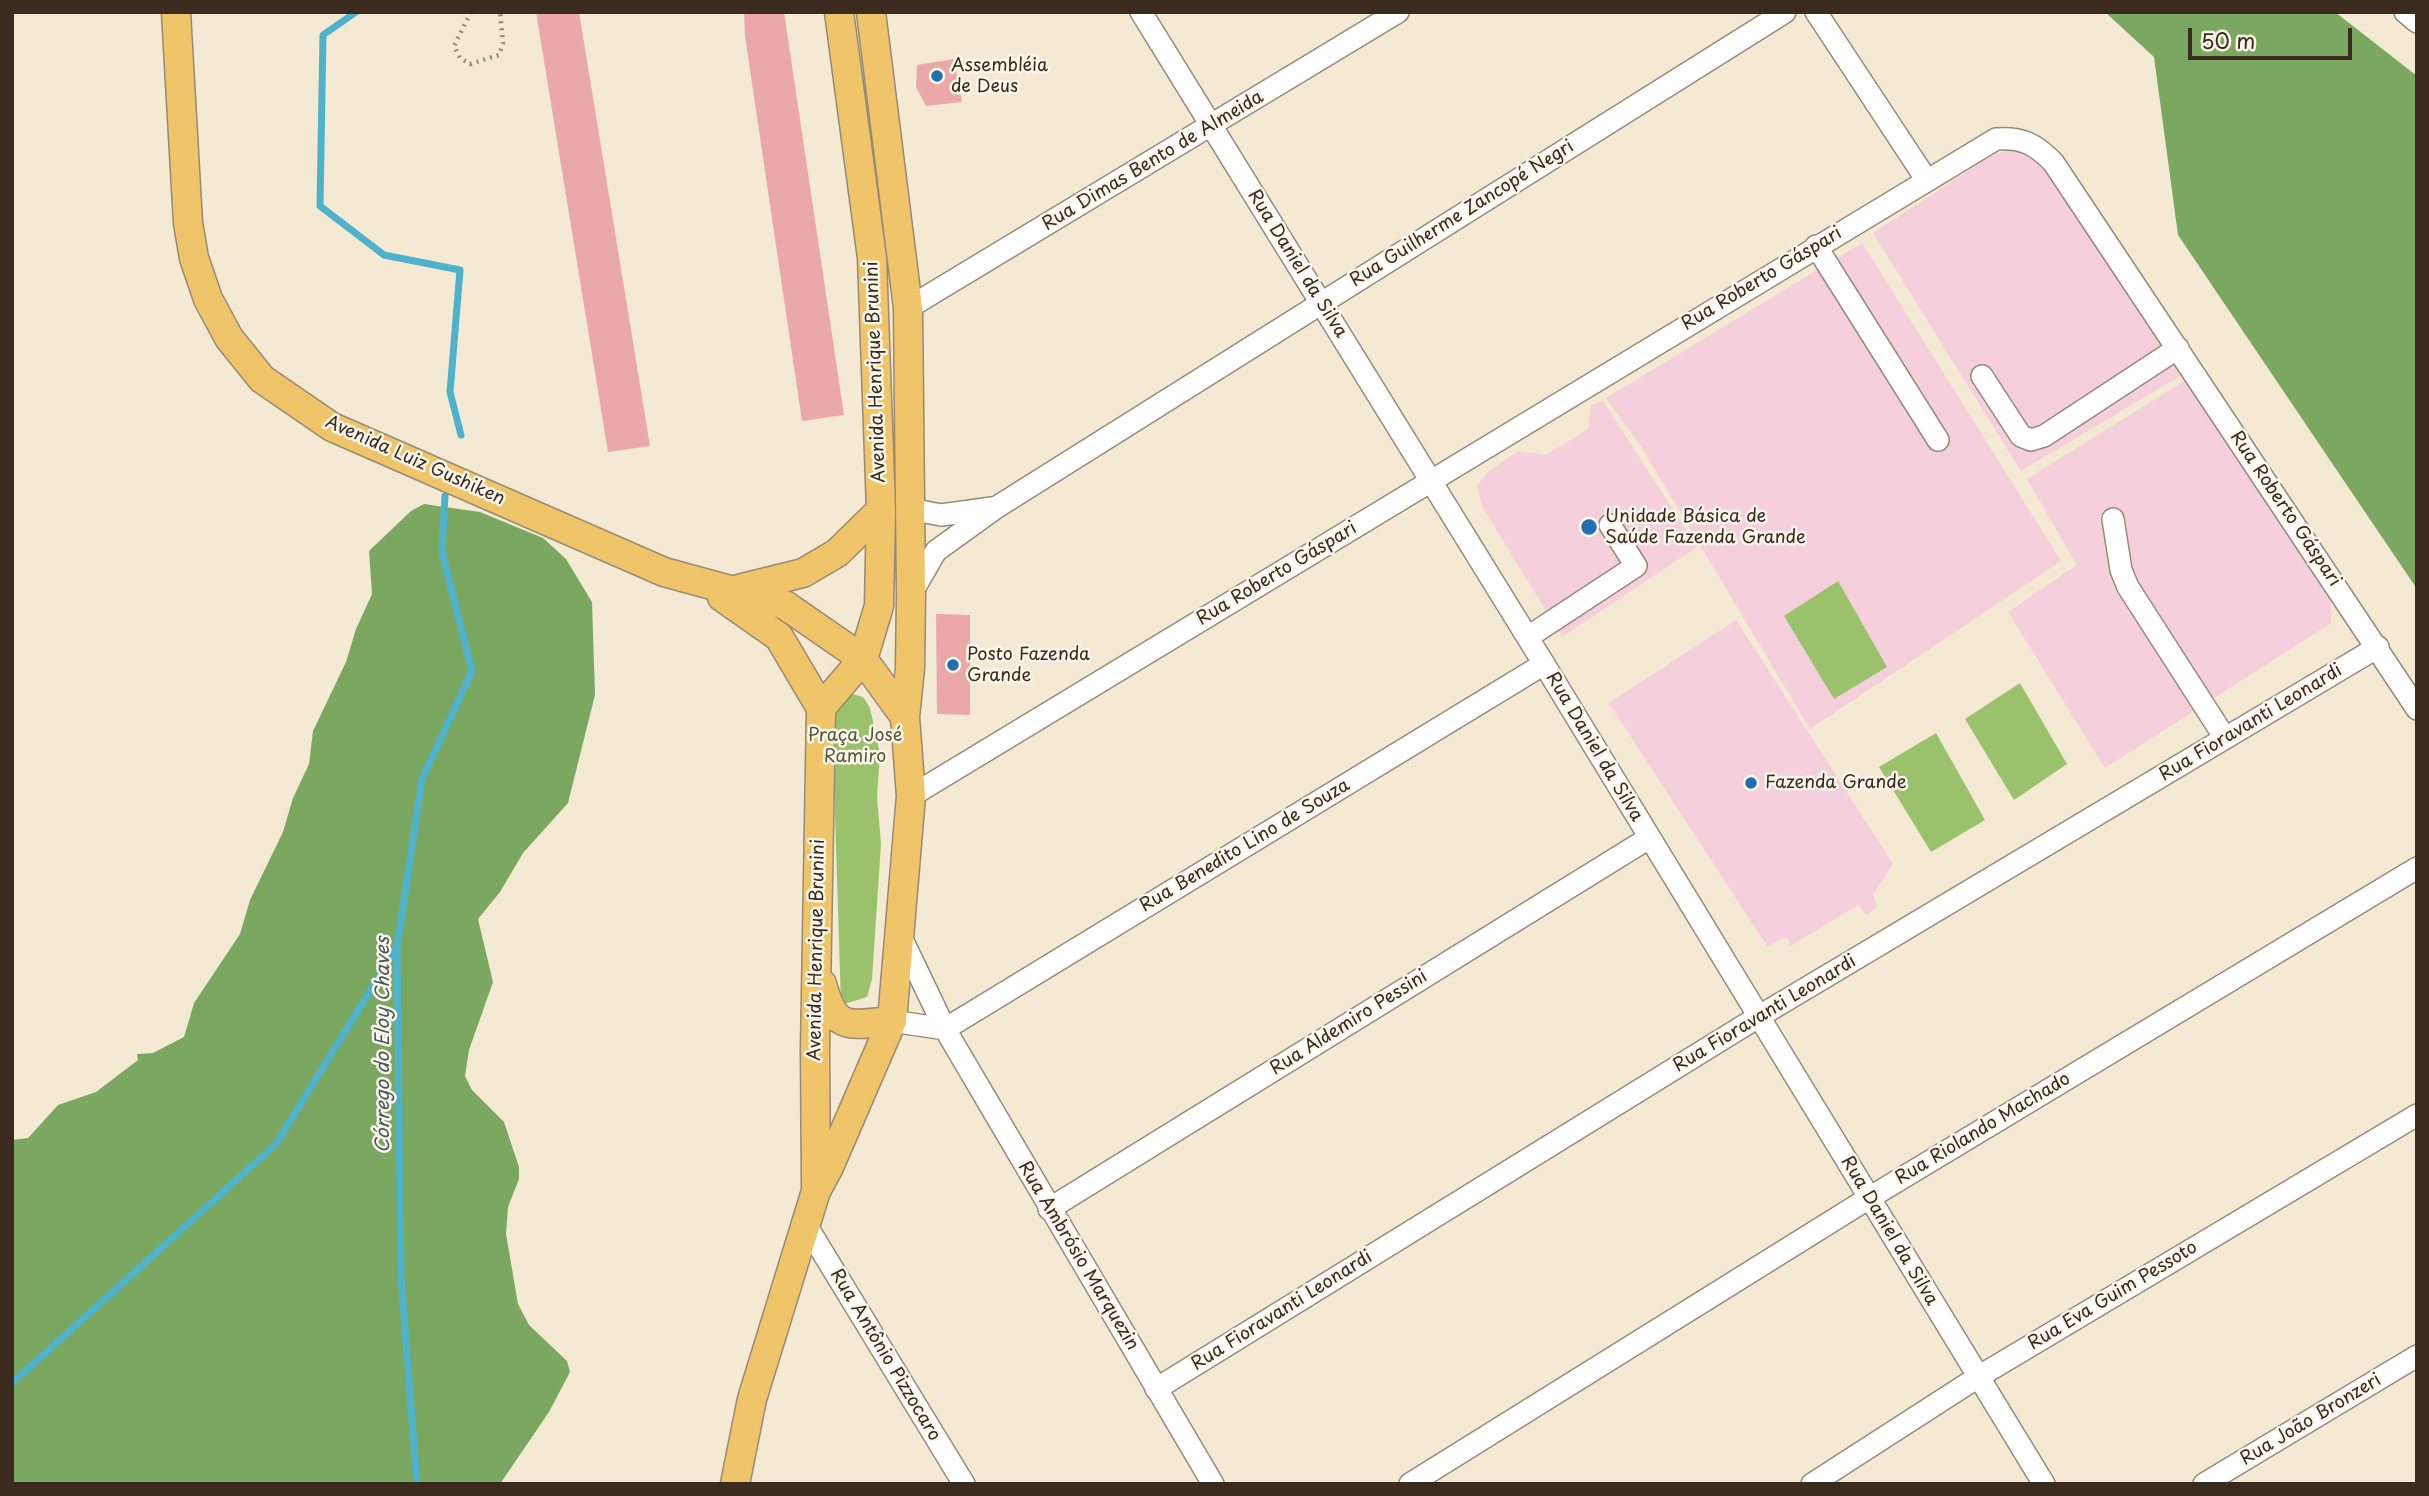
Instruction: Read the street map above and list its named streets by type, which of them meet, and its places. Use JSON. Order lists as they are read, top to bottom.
{
  "streets": {
    "main road": ["Avenida Henrique Brunini", "Avenida Luiz Gushiken"],
    "street": [
      "Rua Dimas Bento de Almeida",
      "Rua Guilherme Zancopé Negri",
      "Rua Daniel da Silva",
      "Rua Roberto Gáspari",
      "Rua Fioravanti Leonardi",
      "Rua Benedito Lino de Souza",
      "Rua Aldemiro Pessini",
      "Rua Riolando Machado",
      "Rua Ambrósio Marquezin",
      "Rua Eva Guim Pessoto",
      "Rua Antônio Pizzocaro",
      "Rua João Bronzeri"
    ]
  },
  "crossings": [
    ["Rua Dimas Bento de Almeida", "Rua Daniel da Silva"],
    ["Rua Dimas Bento de Almeida", "Avenida Henrique Brunini"],
    ["Rua Guilherme Zancopé Negri", "Rua Daniel da Silva"],
    ["Rua Guilherme Zancopé Negri", "Avenida Henrique Brunini"],
    ["Rua Daniel da Silva", "Rua Roberto Gáspari"],
    ["Rua Daniel da Silva", "Rua Fioravanti Leonardi"],
    ["Rua Daniel da Silva", "Rua Benedito Lino de Souza"],
    ["Rua Daniel da Silva", "Rua Aldemiro Pessini"],
    ["Rua Daniel da Silva", "Rua Riolando Machado"],
    ["Rua Daniel da Silva", "Rua Eva Guim Pessoto"],
    ["Rua Roberto Gáspari", "Avenida Henrique Brunini"],
    ["Rua Roberto Gáspari", "Rua Fioravanti Leonardi"],
    ["Avenida Henrique Brunini", "Avenida Luiz Gushiken"],
    ["Avenida Henrique Brunini", "Rua Ambrósio Marquezin"],
    ["Avenida Henrique Brunini", "Rua Antônio Pizzocaro"],
    ["Rua Fioravanti Leonardi", "Rua Ambrósio Marquezin"],
    ["Rua Benedito Lino de Souza", "Rua Ambrósio Marquezin"],
    ["Rua Aldemiro Pessini", "Rua Ambrósio Marquezin"]
  ],
  "water": ["Córrego do Eloy Chaves"],
  "parks": ["Praça José Ramiro"],
  "places": [
    "Assembléia de Deus",
    "Unidade Básica de Saúde Fazenda Grande",
    "Posto Fazenda Grande",
    "Fazenda Grande"
  ],
  "scale_bar": "50 m"
}
